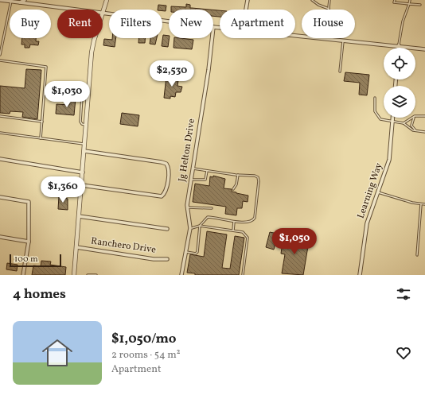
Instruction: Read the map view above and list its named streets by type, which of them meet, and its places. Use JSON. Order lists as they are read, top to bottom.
{
  "streets": {
    "street": ["Jg Helton Drive", "Learning Way", "Ranchero Drive"]
  },
  "scale_bar": "100 m",
  "page": {
    "chip": [
      "Buy",
      "Rent",
      "Filters",
      "New",
      "Apartment",
      "House"
    ],
    "price": [
      "$2,530",
      "$1,030",
      "$1,360",
      "$1,050"
    ],
    "scale": "100 m",
    "heading": "4 homes",
    "list": [
      {
        "name": "$1,050/mo",
        "note": "2 rooms · 54 m² · Apartment"
      }
    ]
  }
}
